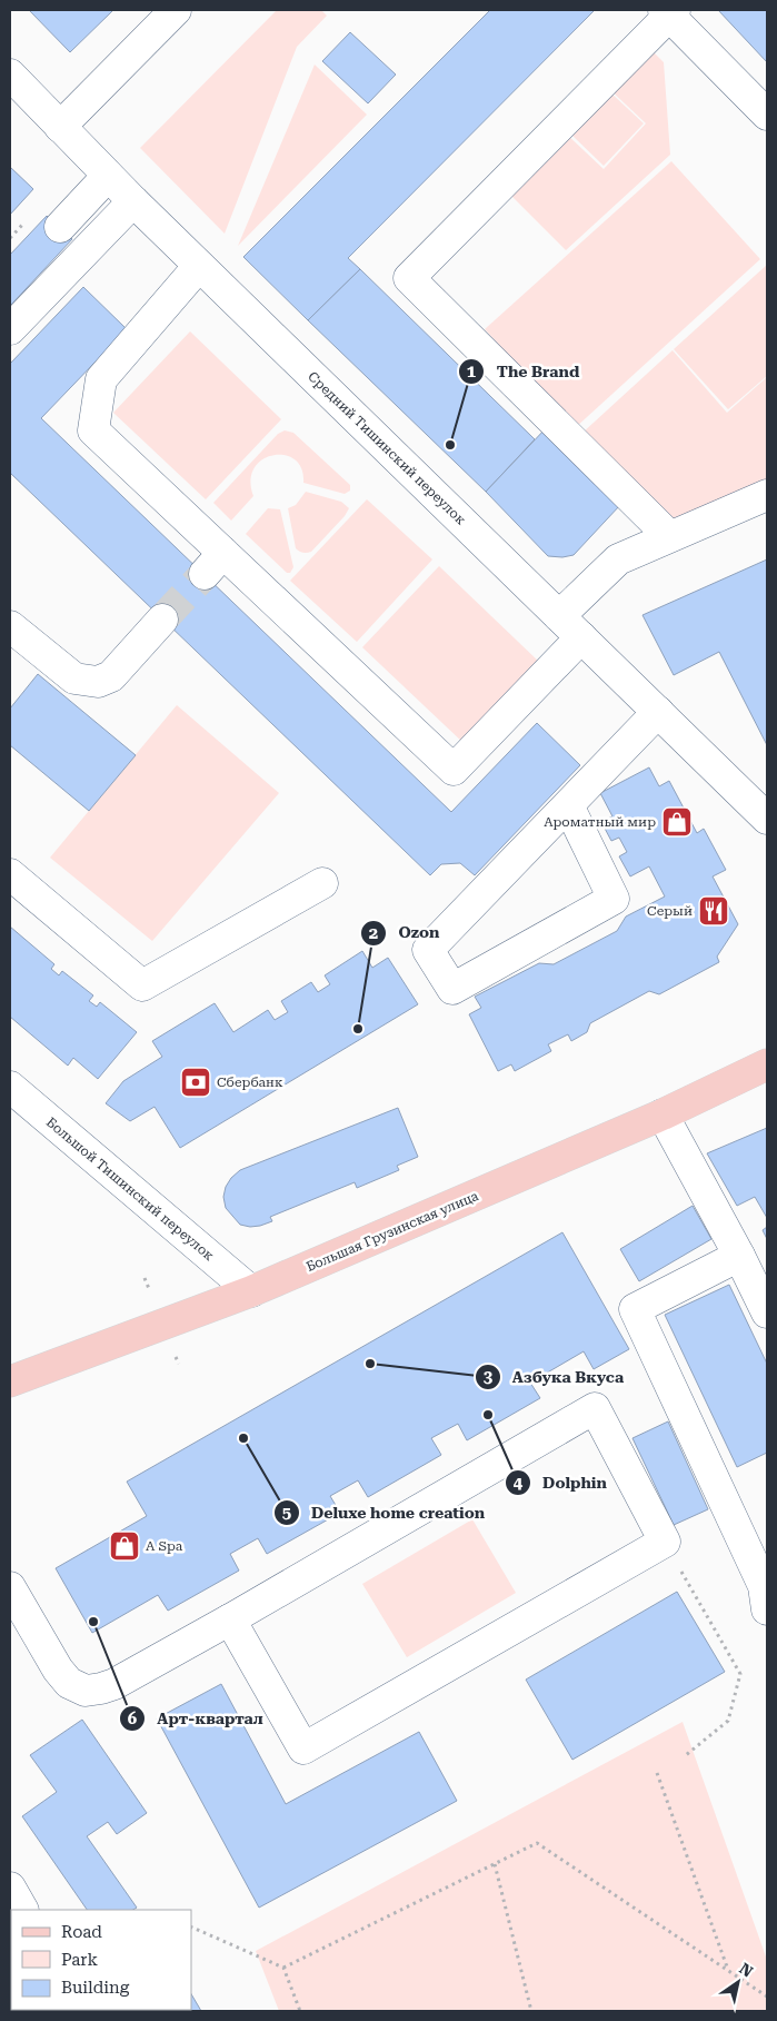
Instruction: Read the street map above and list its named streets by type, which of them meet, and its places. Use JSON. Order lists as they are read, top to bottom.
{
  "streets": {
    "main road": ["Большая Грузинская улица"],
    "street": ["Средний Тишинский переулок", "Большой Тишинский переулок"]
  },
  "crossings": [
    ["Большой Тишинский переулок", "Большая Грузинская улица"]
  ],
  "places": {
    "other": [
      "The Brand",
      "Ozon",
      "Азбука Вкуса",
      "Dolphin",
      "Deluxe home creation",
      "Арт-квартал"
    ],
    "shop": ["Ароматный мир", "A Spa"],
    "restaurant": ["Серый"],
    "bank": ["Сбербанк"]
  },
  "legend": ["Road", "Park", "Building"],
  "north": "top right"
}
